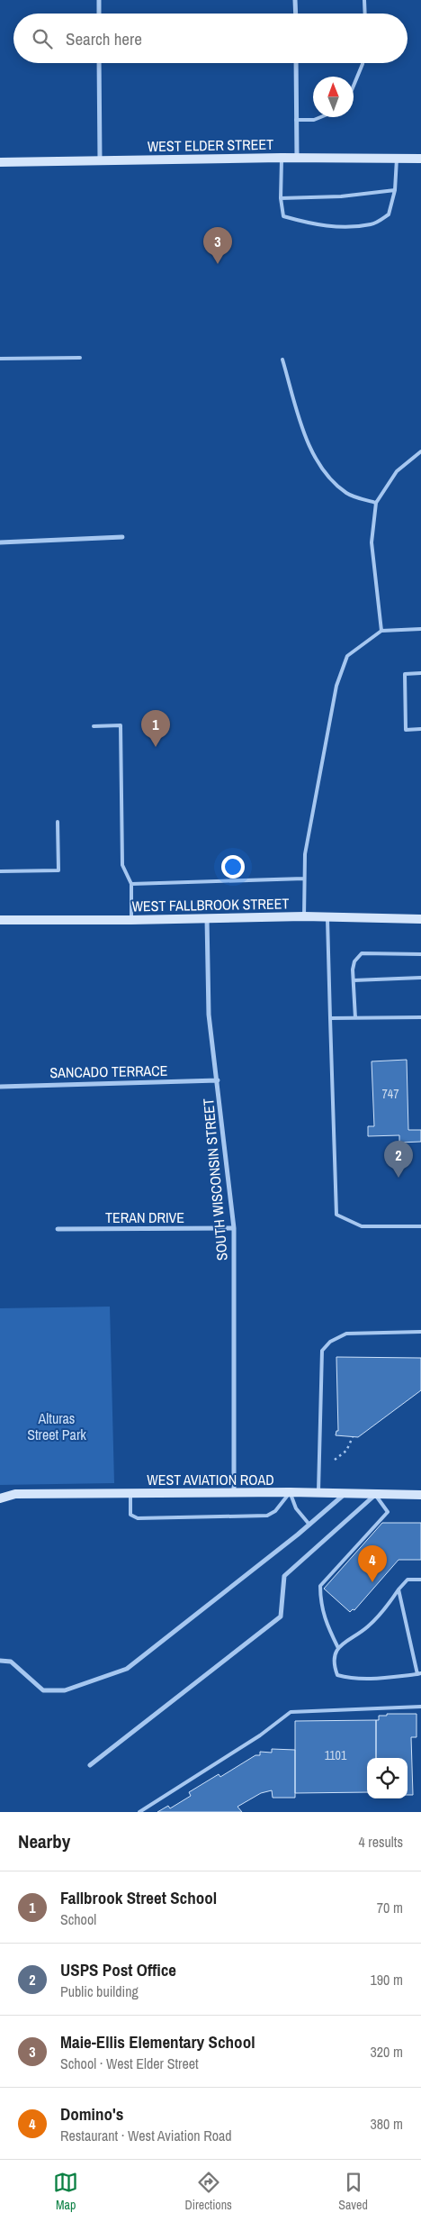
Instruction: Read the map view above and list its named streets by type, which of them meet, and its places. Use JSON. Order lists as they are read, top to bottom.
{
  "streets": {
    "street": [
      "WEST ELDER STREET",
      "WEST FALLBROOK STREET",
      "SANCADO TERRACE",
      "SOUTH WISCONSIN STREET",
      "TERAN DRIVE",
      "WEST AVIATION ROAD"
    ]
  },
  "crossings": [
    ["WEST FALLBROOK STREET", "SOUTH WISCONSIN STREET"],
    ["SANCADO TERRACE", "SOUTH WISCONSIN STREET"],
    ["SOUTH WISCONSIN STREET", "TERAN DRIVE"],
    ["SOUTH WISCONSIN STREET", "WEST AVIATION ROAD"]
  ],
  "parks": ["Alturas Street Park"],
  "house_numbers": ["747", "1101"],
  "north": "top",
  "page": {
    "search": "Search here",
    "pins": [
      "3",
      "1",
      "2",
      "4"
    ],
    "heading": ["Nearby", "4 results"],
    "list": [
      {
        "mark": "1",
        "name": "Fallbrook Street School",
        "note": "School",
        "value": "70 m"
      },
      {
        "mark": "2",
        "name": "USPS Post Office",
        "note": "Public building",
        "value": "190 m"
      },
      {
        "mark": "3",
        "name": "Maie-Ellis Elementary School",
        "note": "School · West Elder Street",
        "value": "320 m"
      },
      {
        "mark": "4",
        "name": "Domino's",
        "note": "Restaurant · West Aviation Road",
        "value": "380 m"
      }
    ],
    "nav": ["Map", "Directions", "Saved"]
  }
}
